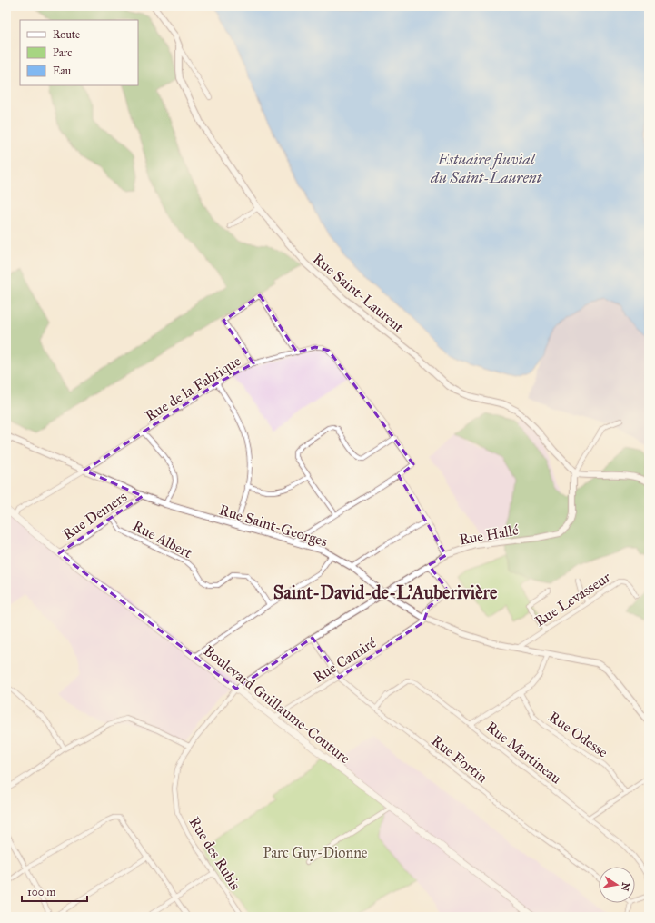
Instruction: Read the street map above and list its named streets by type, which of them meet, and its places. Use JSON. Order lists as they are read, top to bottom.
{
  "streets": {
    "main road": ["Boulevard Guillaume-Couture"],
    "street": [
      "Rue Saint-Laurent",
      "Rue de la Fabrique",
      "Rue Demers",
      "Rue Saint-Georges",
      "Rue Hallé",
      "Rue Albert",
      "Rue Levasseur",
      "Rue Camiré",
      "Rue Odesse",
      "Rue Martineau",
      "Rue Fortin",
      "Rue des Rubis"
    ]
  },
  "crossings": [
    ["Rue Saint-Laurent", "Rue Hallé"],
    ["Rue de la Fabrique", "Rue Saint-Georges"],
    ["Rue de la Fabrique", "Boulevard Guillaume-Couture"],
    ["Rue Demers", "Rue Saint-Georges"],
    ["Rue Demers", "Rue Albert"],
    ["Rue Demers", "Boulevard Guillaume-Couture"],
    ["Rue Saint-Georges", "Rue Hallé"],
    ["Rue Saint-Georges", "Rue Levasseur"],
    ["Rue Saint-Georges", "Rue Camiré"],
    ["Rue Hallé", "Rue Camiré"],
    ["Rue Hallé", "Boulevard Guillaume-Couture"],
    ["Rue Hallé", "Rue Fortin"],
    ["Rue Hallé", "Rue des Rubis"],
    ["Rue Camiré", "Boulevard Guillaume-Couture"],
    ["Rue Camiré", "Rue Fortin"],
    ["Boulevard Guillaume-Couture", "Rue des Rubis"],
    ["Rue Martineau", "Rue Fortin"]
  ],
  "districts": ["Saint-David-de-L'Auberivière"],
  "water": ["Estuaire fluvial du Saint-Laurent"],
  "parks": ["Parc Guy-Dionne"],
  "legend": ["Route", "Parc", "Eau"],
  "scale_bar": "100 m",
  "north": "right"
}
